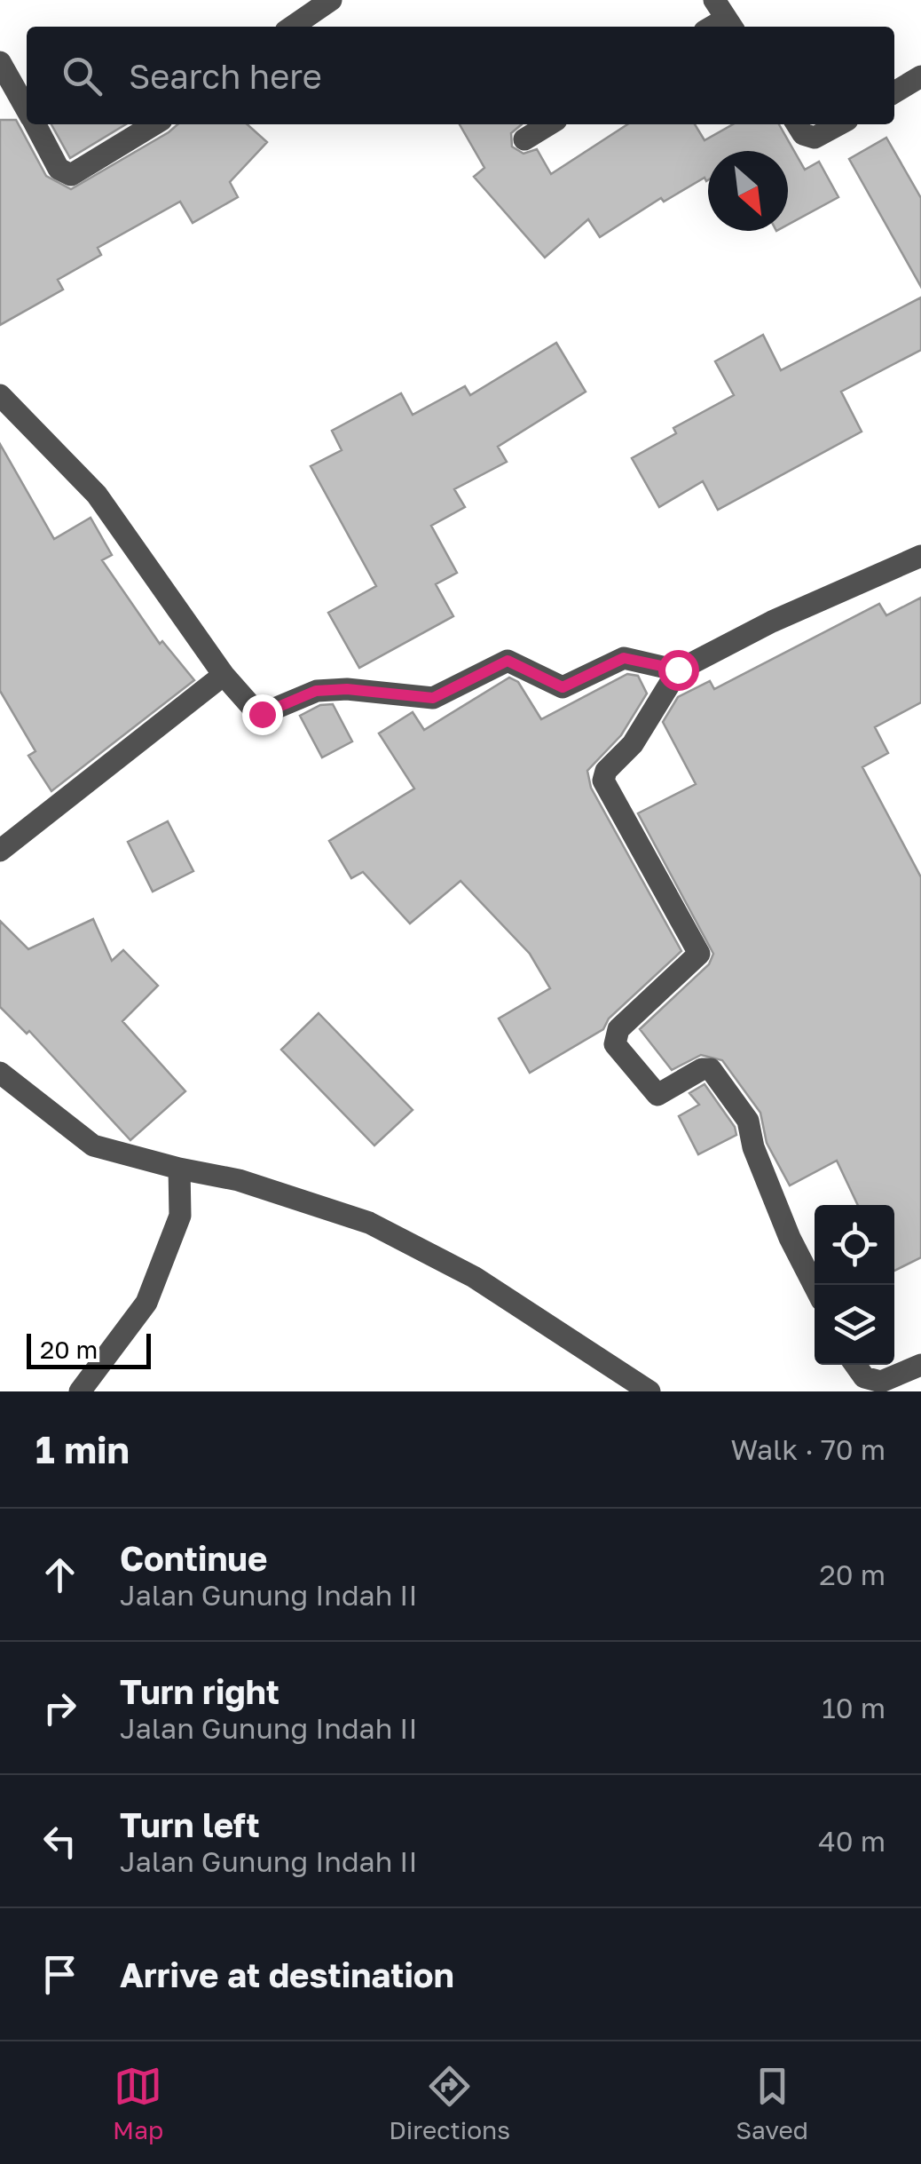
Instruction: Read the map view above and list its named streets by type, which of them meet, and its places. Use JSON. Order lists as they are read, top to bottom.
{
  "scale_bar": "20 m",
  "north": "bottom right",
  "page": {
    "search": "Search here",
    "scale": "20 m",
    "heading": ["1 min", "Walk · 70 m"],
    "list": [
      ["Continue", "Jalan Gunung Indah II", "20 m"],
      ["Turn right", "Jalan Gunung Indah II", "10 m"],
      ["Turn left", "Jalan Gunung Indah II", "40 m"],
      "Arrive at destination"
    ],
    "nav": ["Map", "Directions", "Saved"]
  }
}
